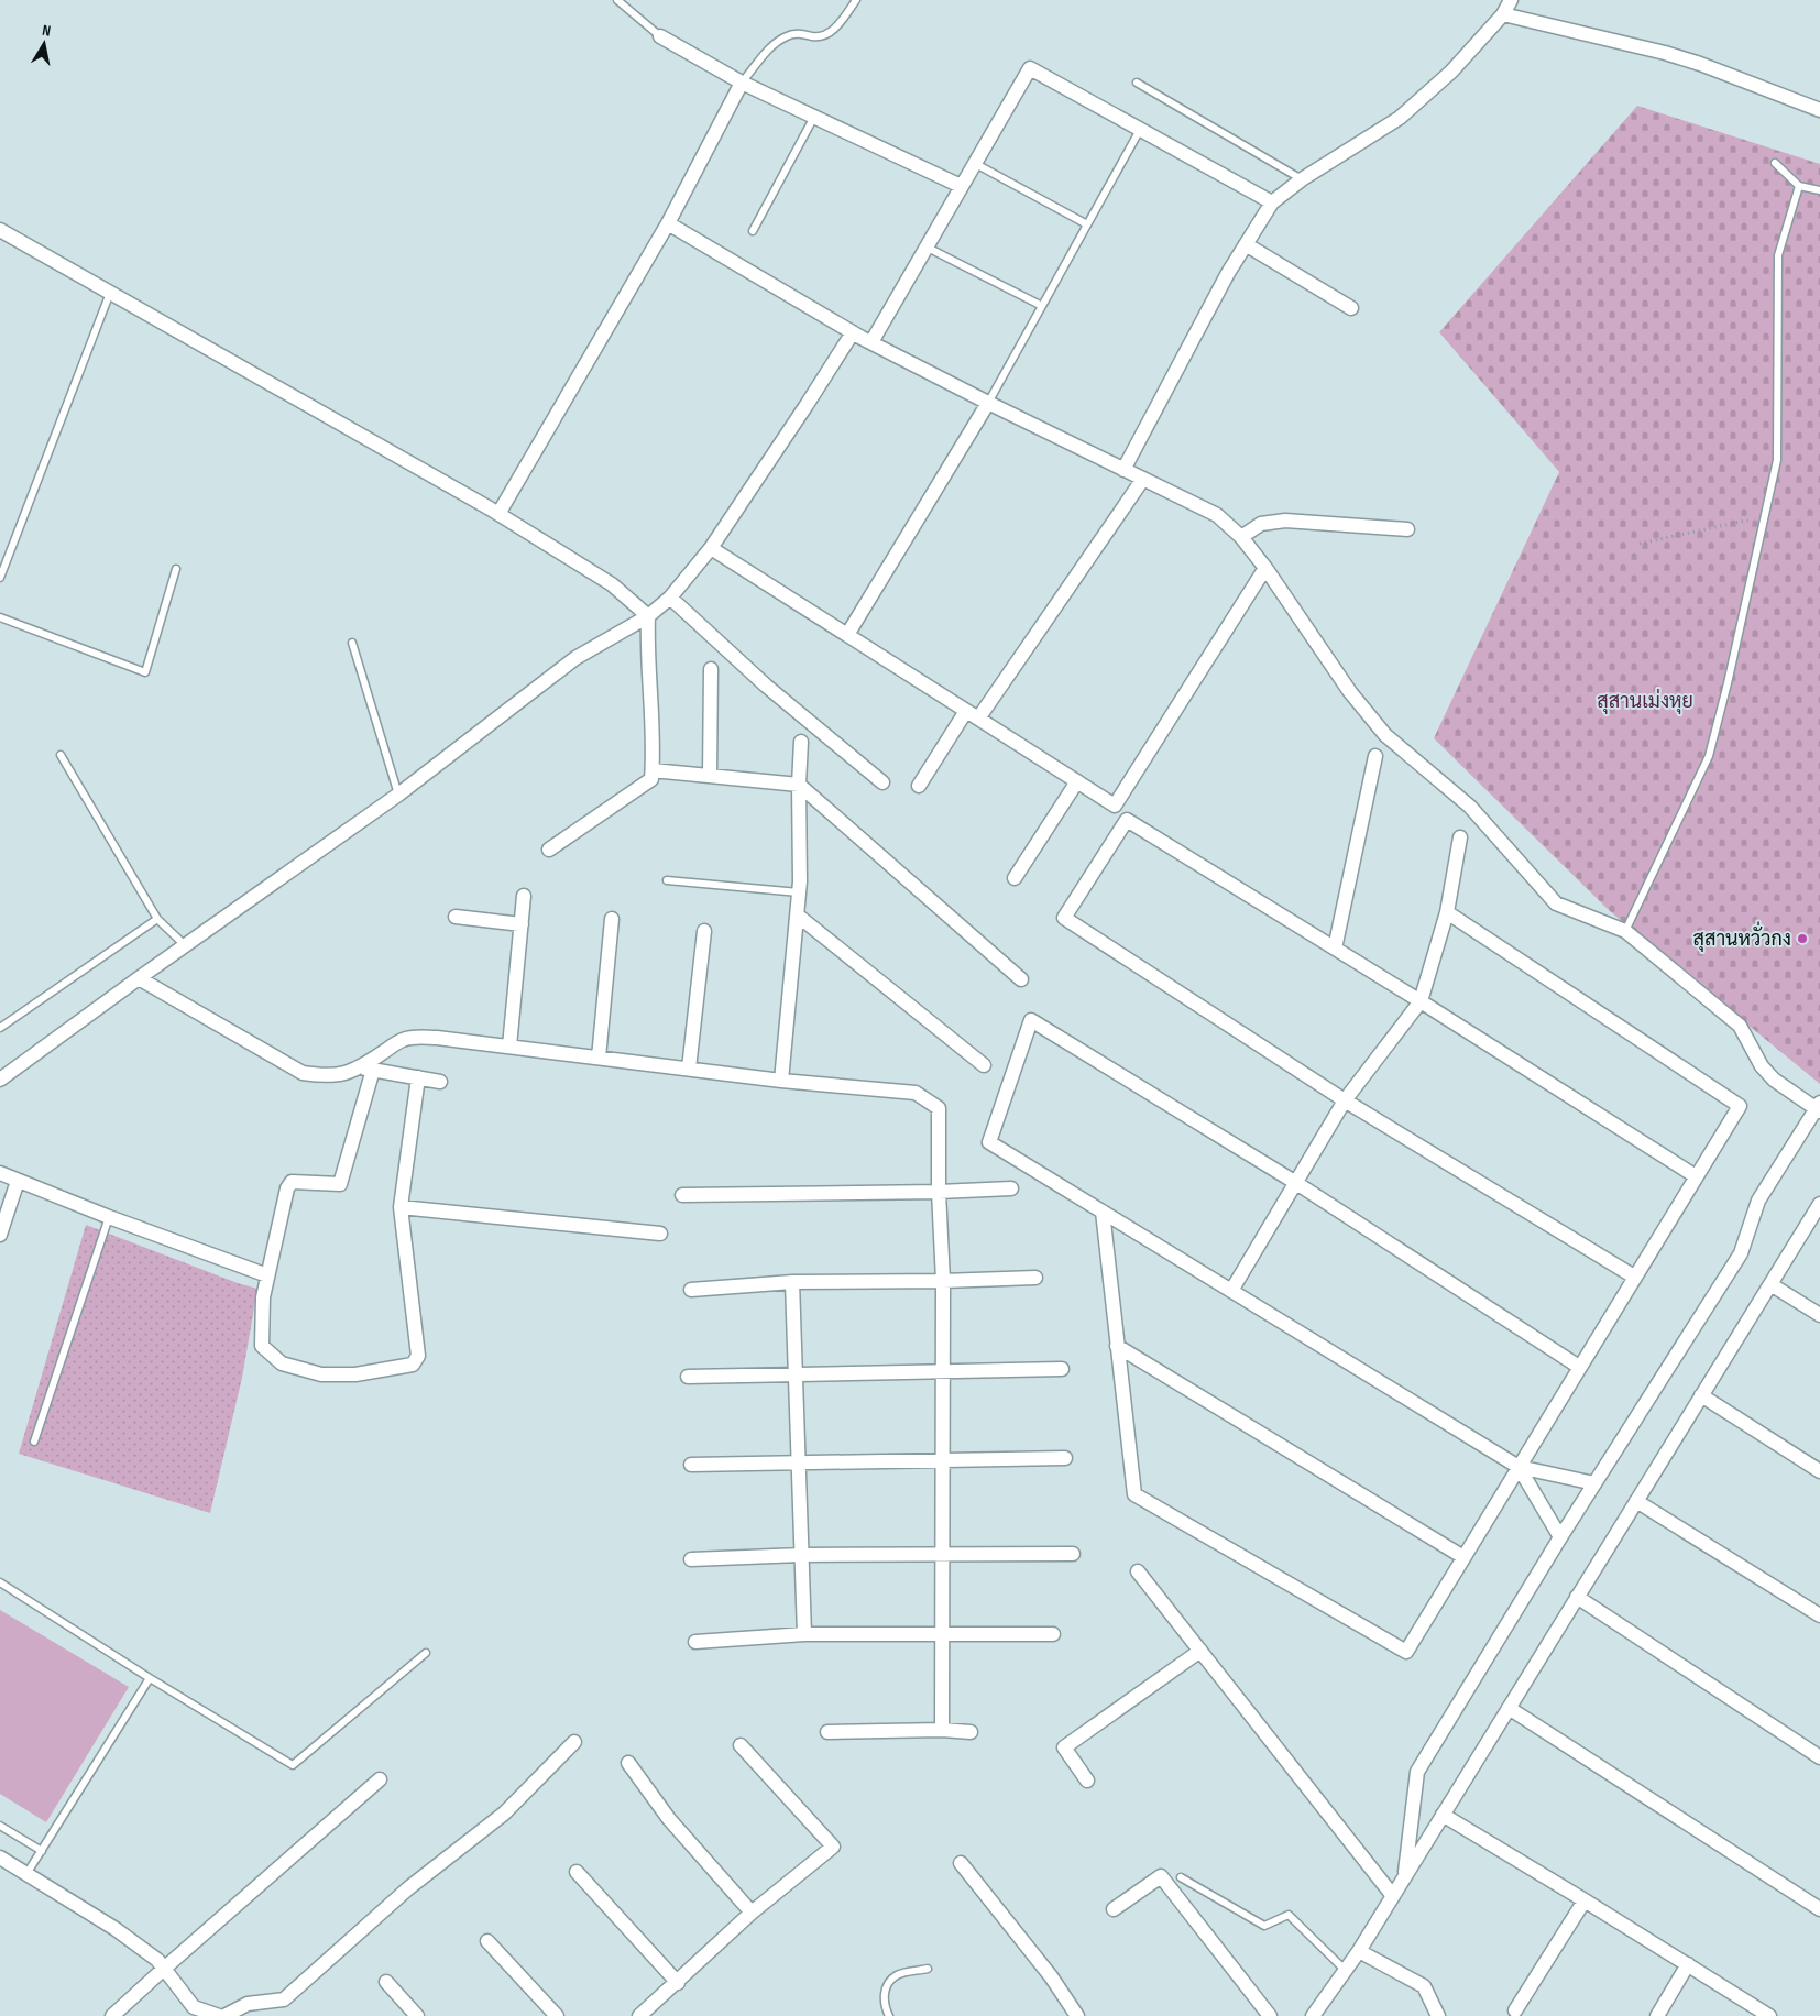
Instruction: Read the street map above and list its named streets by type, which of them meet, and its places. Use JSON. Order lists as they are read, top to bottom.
{
  "parks": ["สุสานเม่งหุย"],
  "places": ["สุสานหวั่วกง"],
  "north": "top"
}
